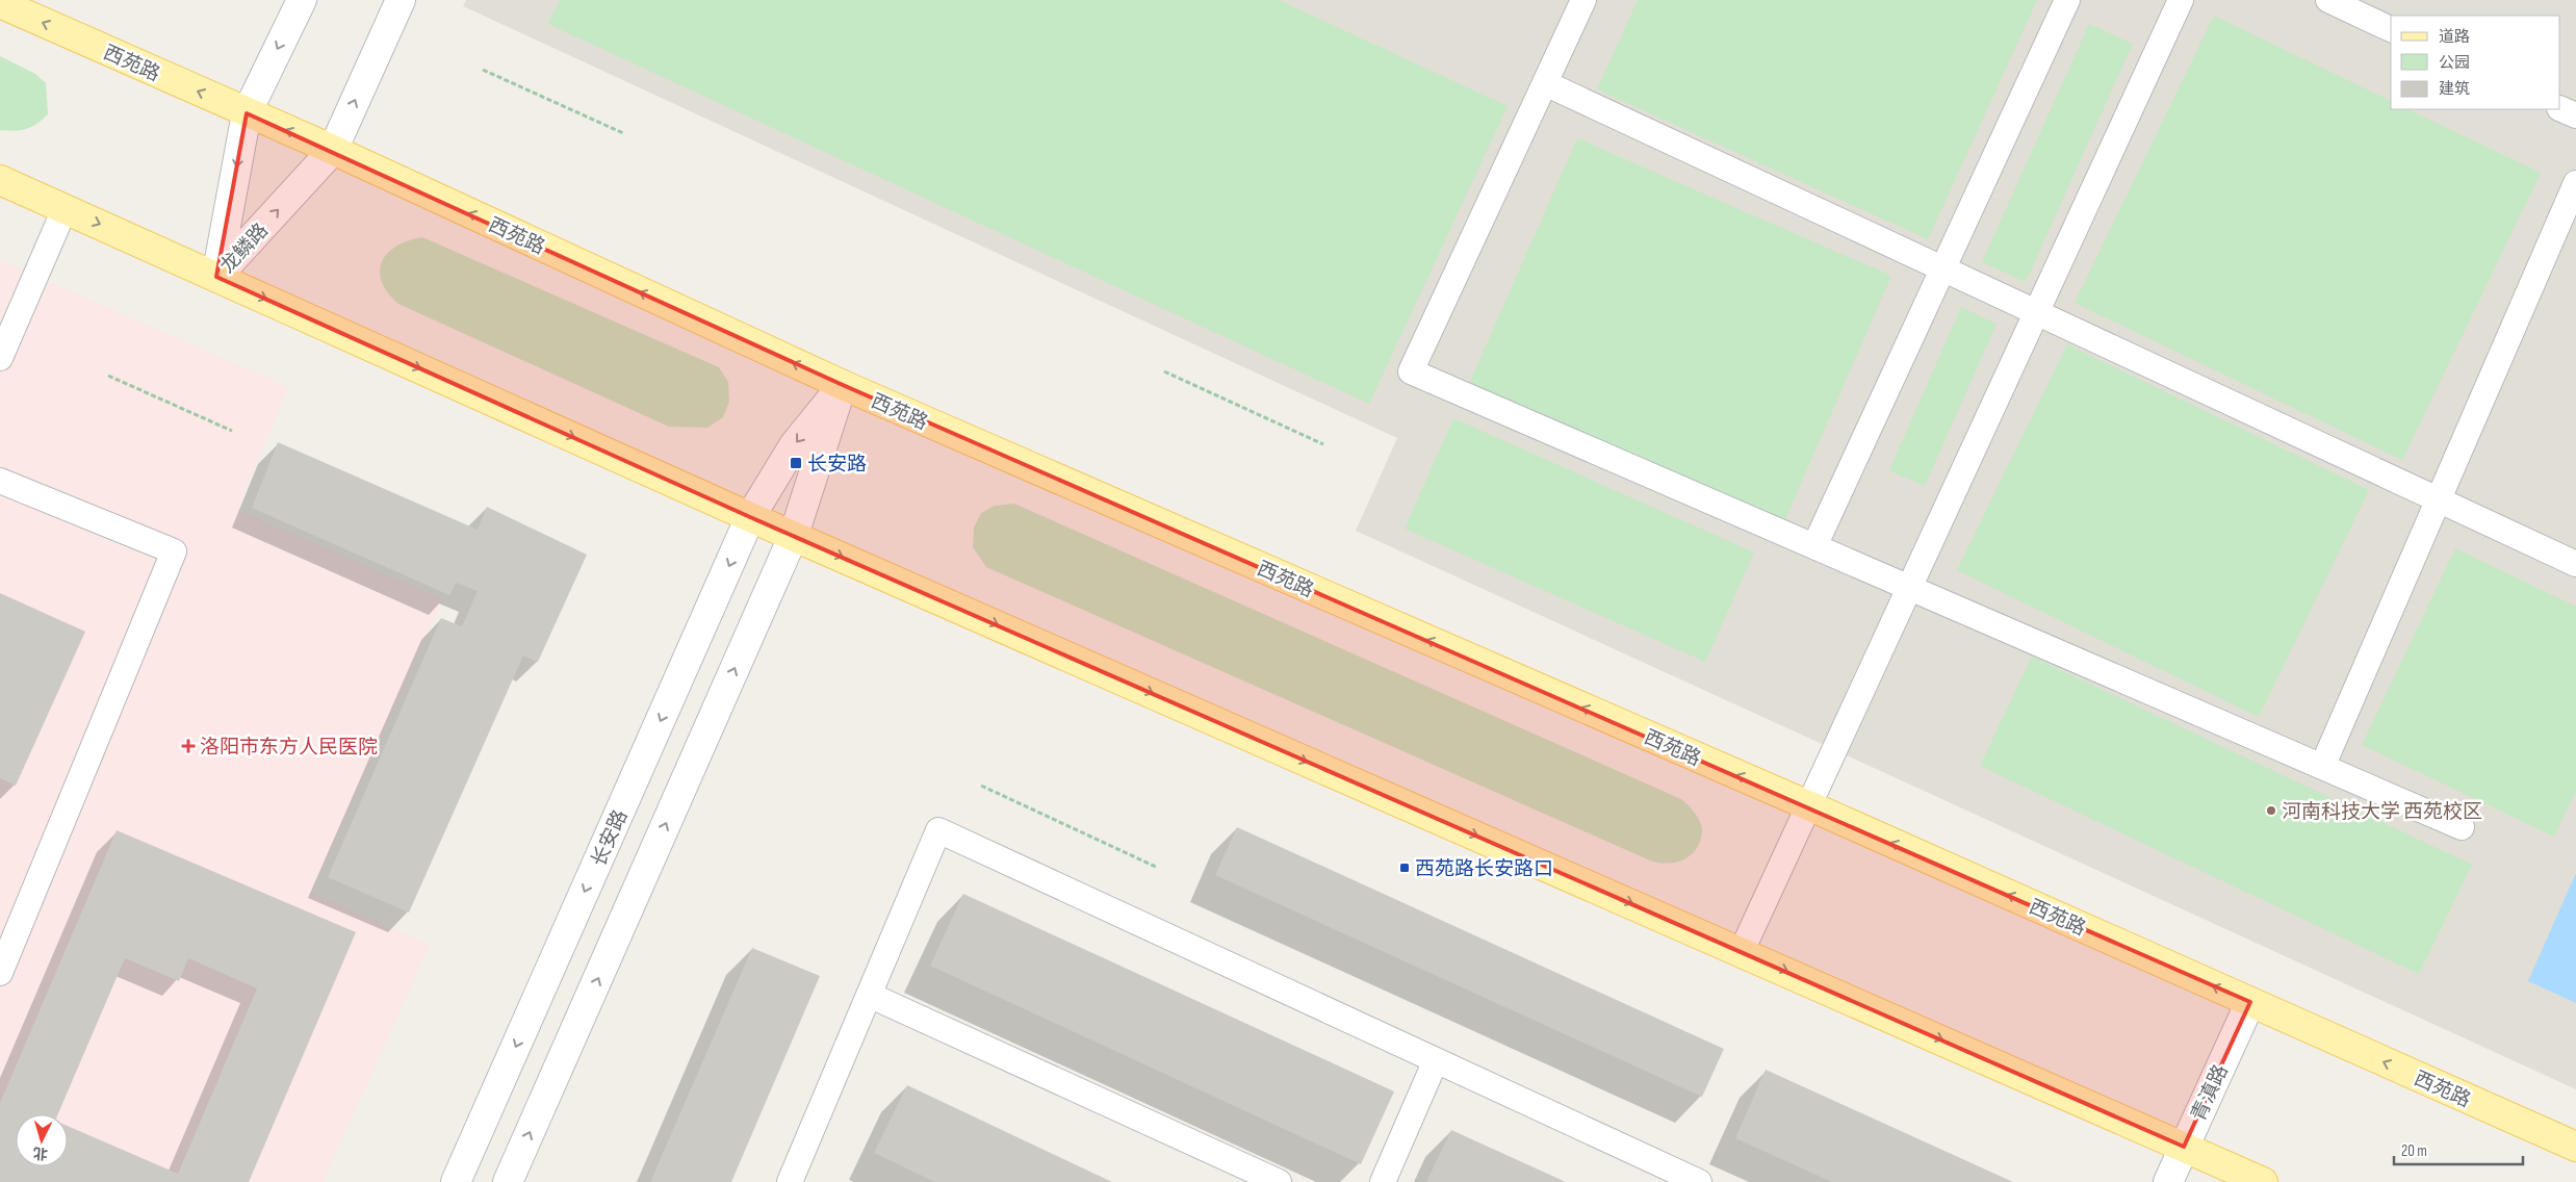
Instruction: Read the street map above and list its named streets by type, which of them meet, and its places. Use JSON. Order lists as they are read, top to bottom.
{
  "streets": {
    "main road": [
      "西苑路",
      "龙鳞路",
      "长安路",
      "青滇路"
    ]
  },
  "crossings": [
    ["西苑路", "龙鳞路"],
    ["西苑路", "长安路"],
    ["西苑路", "青滇路"]
  ],
  "places": {
    "transit": ["长安路", "西苑路长安路口"],
    "health": ["洛阳市东方人民医院"],
    "other": ["河南科技大学 西苑校区"]
  },
  "legend": ["道路", "公园", "建筑"],
  "scale_bar": "20 m",
  "north": "bottom"
}
